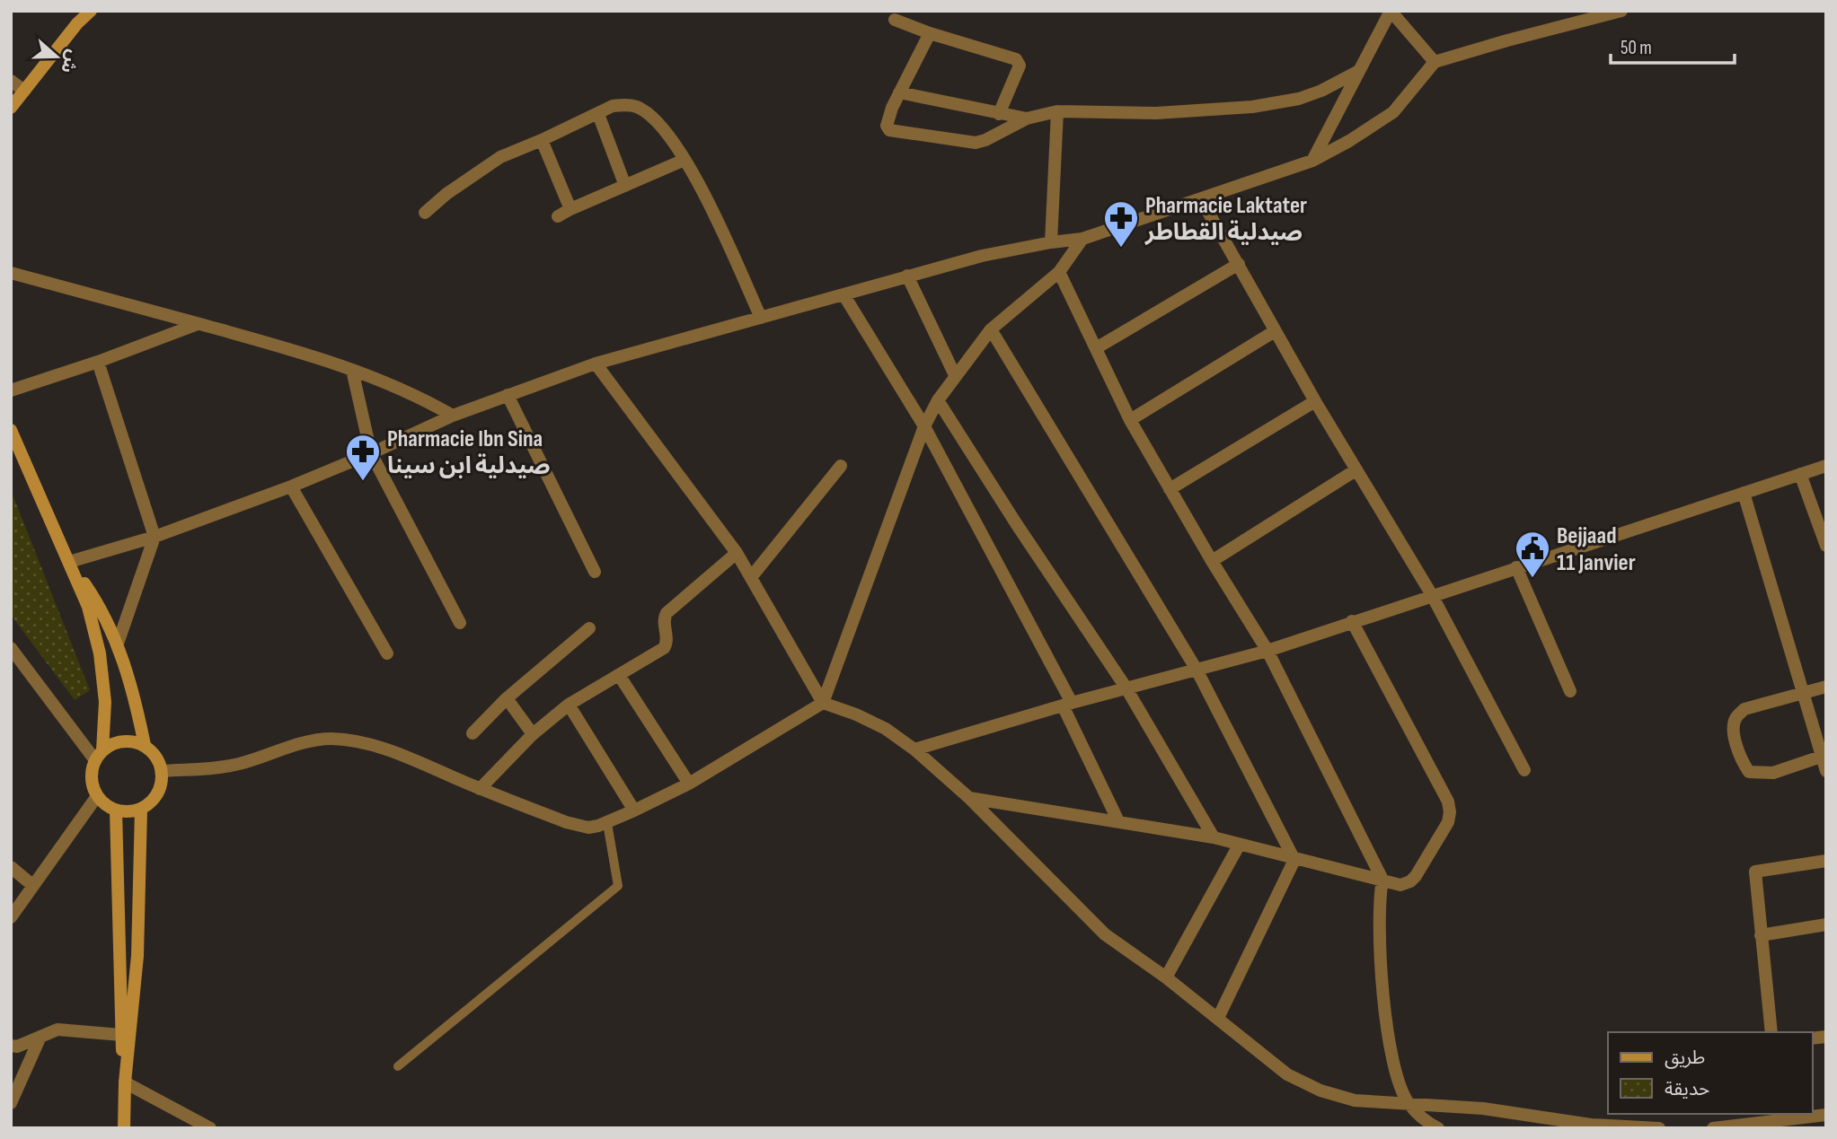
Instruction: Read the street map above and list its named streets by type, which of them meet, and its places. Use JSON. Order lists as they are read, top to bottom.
{
  "places": {
    "pharmacy": ["Pharmacie Laktater صيدلية القطاطر", "Pharmacie Ibn Sina صيدلية ابن سينا"],
    "public building": ["Bejjaad 11 Janvier"]
  },
  "legend": ["طريق", "حديقة"],
  "scale_bar": "50 m",
  "north": "right"
}
